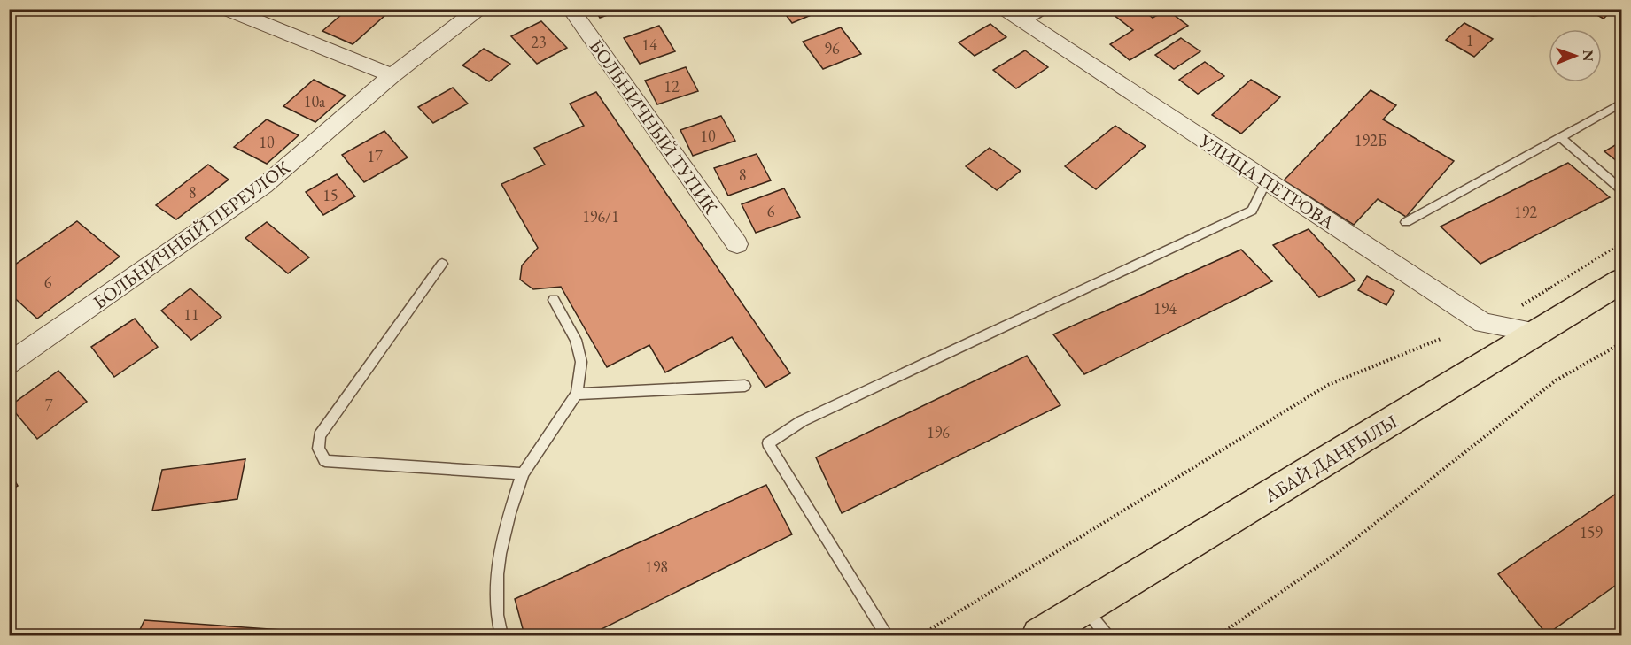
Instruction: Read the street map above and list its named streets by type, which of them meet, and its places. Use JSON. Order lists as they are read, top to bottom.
{
  "streets": {
    "main road": ["АБАЙ ДАҢҒЫЛЫ"],
    "street": ["БОЛЬНИЧНЫЙ ТУПИК", "УЛИЦА ПЕТРОВА", "БОЛЬНИЧНЫЙ ПЕРЕУЛОК"]
  },
  "crossings": [
    ["УЛИЦА ПЕТРОВА", "АБАЙ ДАҢҒЫЛЫ"]
  ],
  "house_numbers": [
    "1",
    "23",
    "14",
    "96",
    "12",
    "10а",
    "10",
    "192Б",
    "10",
    "17",
    "8",
    "8",
    "15",
    "6",
    "192",
    "196/1",
    "6",
    "194",
    "11",
    "7",
    "196",
    "159",
    "198"
  ],
  "north": "right"
}
